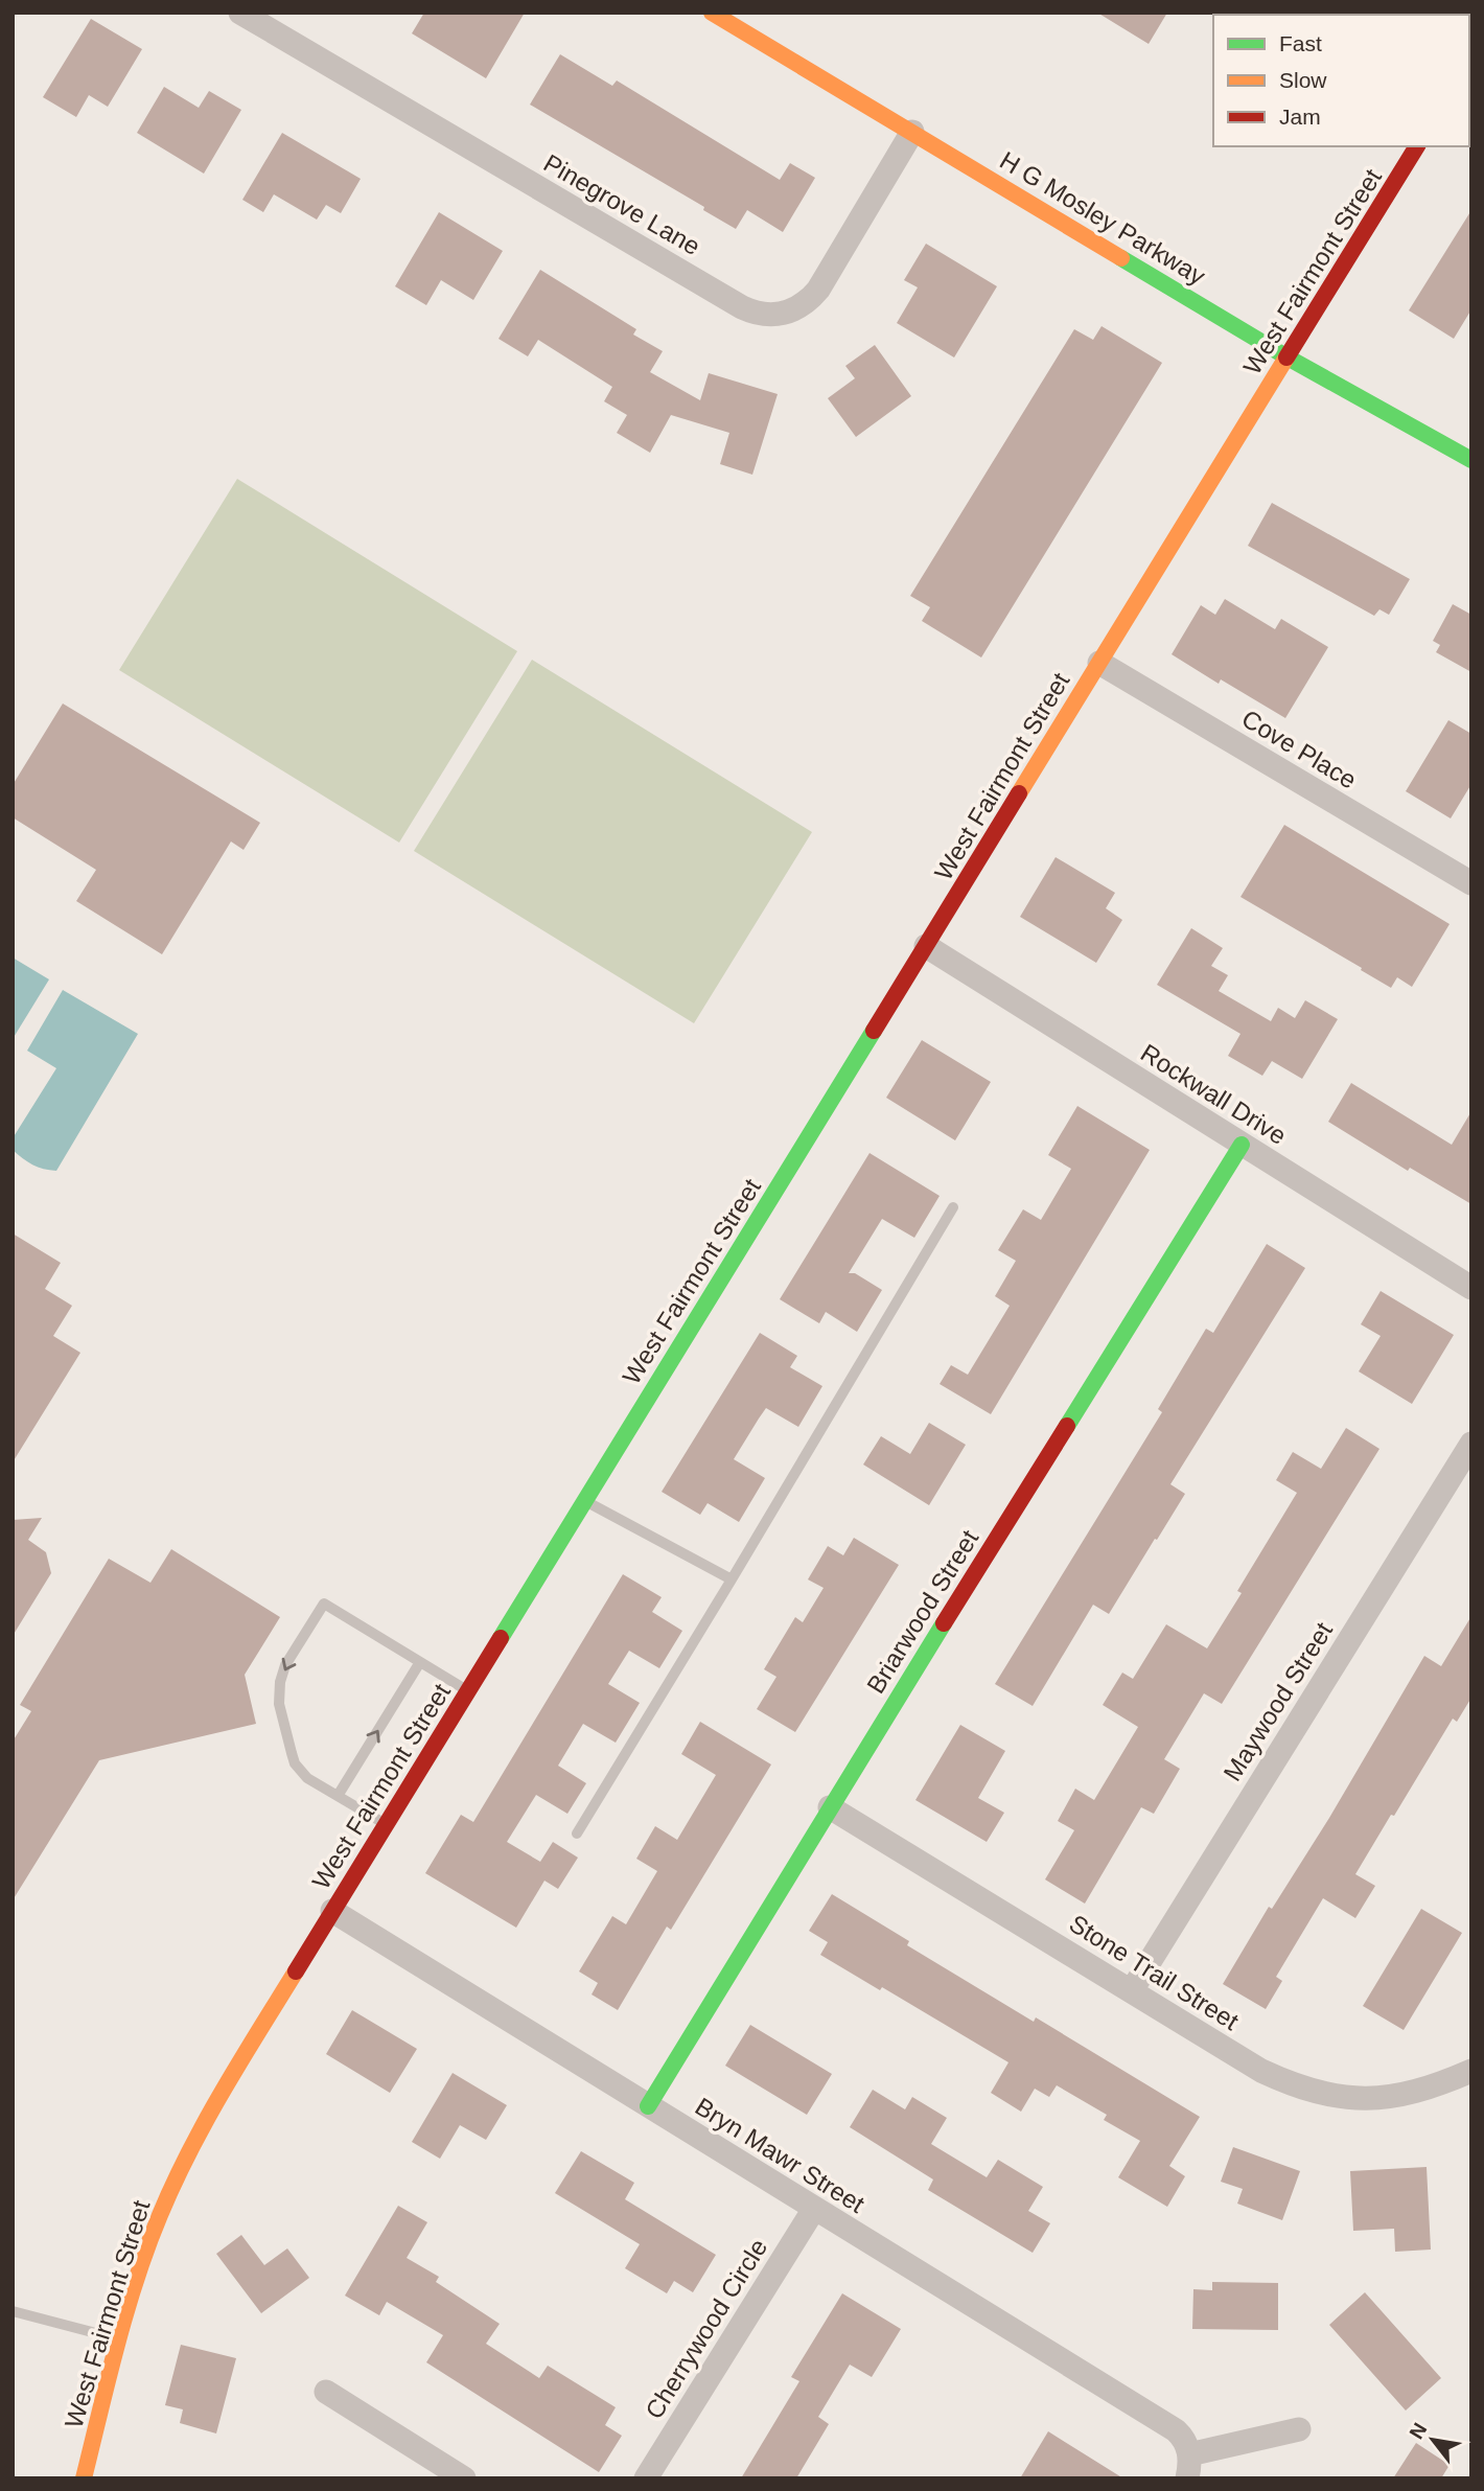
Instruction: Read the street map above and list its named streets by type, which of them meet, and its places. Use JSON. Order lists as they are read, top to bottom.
{
  "streets": {
    "street": [
      "Pinegrove Lane",
      "H G Mosley Parkway",
      "West Fairmont Street",
      "Cove Place",
      "Rockwall Drive",
      "Briarwood Street",
      "Maywood Street",
      "Stone Trail Street",
      "Bryn Mawr Street",
      "Cherrywood Circle"
    ]
  },
  "crossings": [
    ["Pinegrove Lane", "H G Mosley Parkway"],
    ["H G Mosley Parkway", "West Fairmont Street"],
    ["West Fairmont Street", "Cove Place"],
    ["West Fairmont Street", "Rockwall Drive"],
    ["West Fairmont Street", "Bryn Mawr Street"],
    ["Rockwall Drive", "Briarwood Street"],
    ["Briarwood Street", "Stone Trail Street"],
    ["Briarwood Street", "Bryn Mawr Street"],
    ["Maywood Street", "Stone Trail Street"],
    ["Bryn Mawr Street", "Cherrywood Circle"]
  ],
  "legend": ["Fast", "Slow", "Jam"],
  "north": "top left"
}
